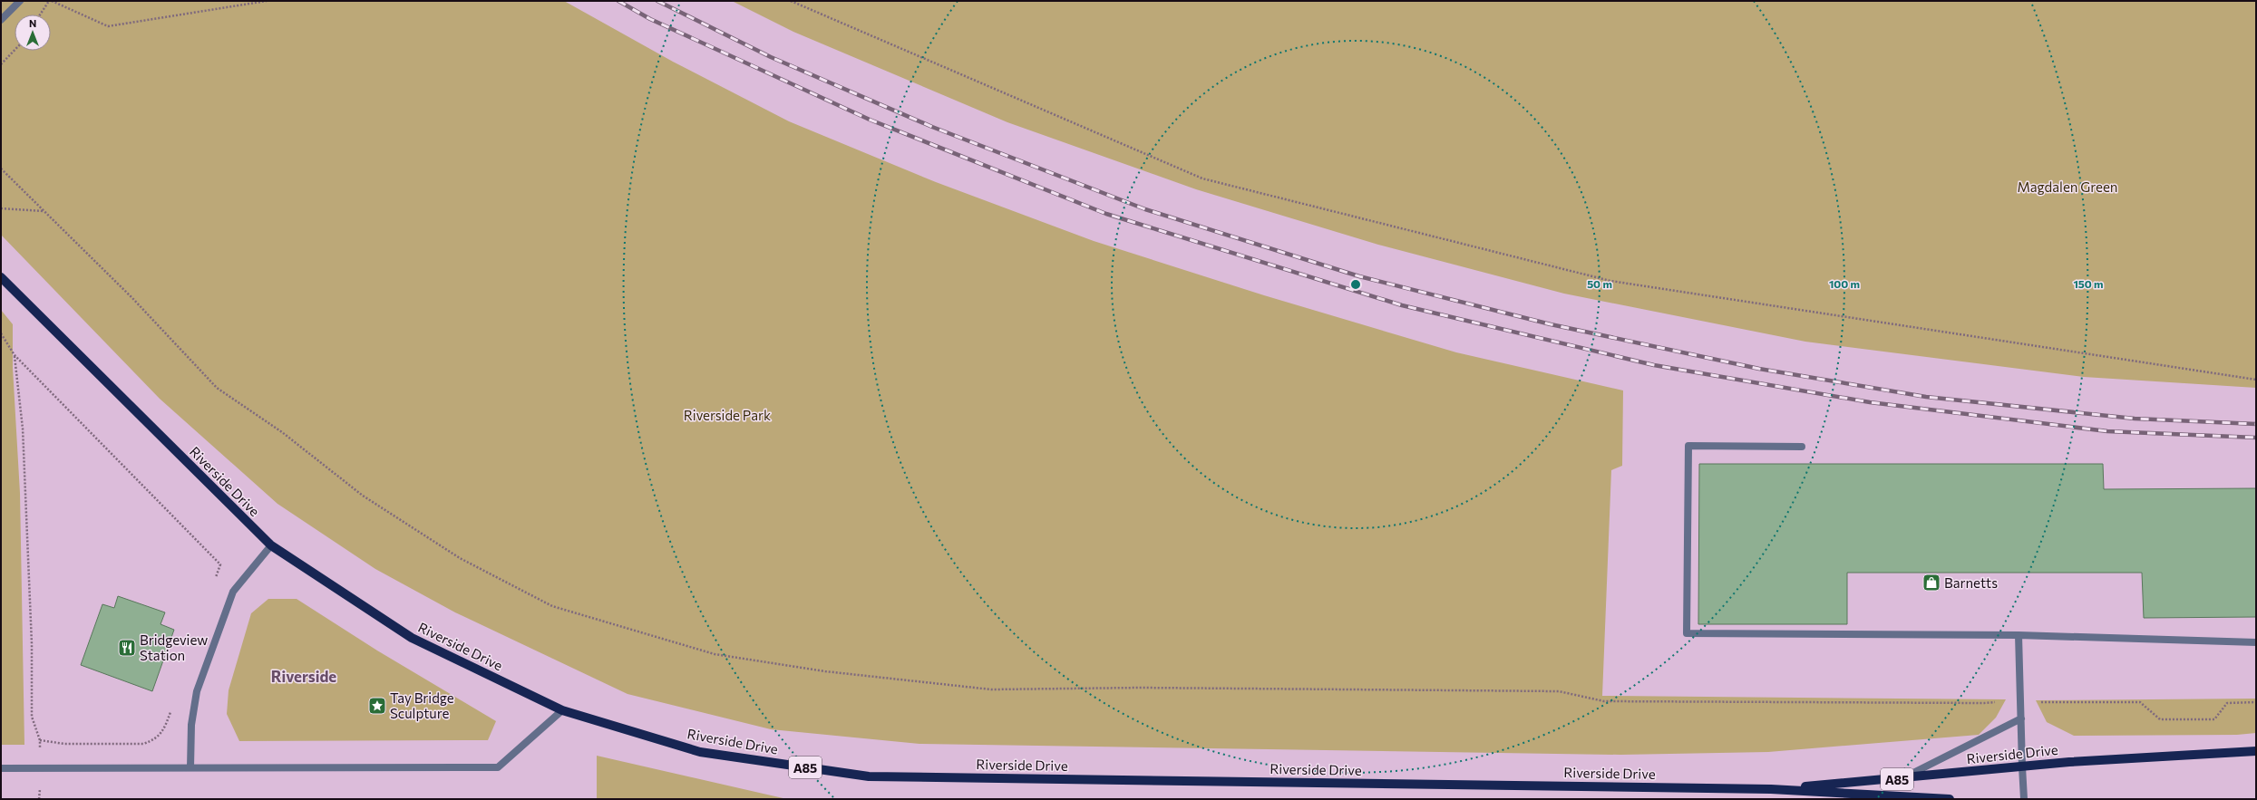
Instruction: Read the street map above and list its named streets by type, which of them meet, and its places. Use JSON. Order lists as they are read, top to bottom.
{
  "streets": {
    "main road": ["Riverside Drive", "A85"]
  },
  "districts": ["Riverside"],
  "parks": ["Magdalen Green", "Riverside Park"],
  "places": {
    "shop": ["Barnetts"],
    "restaurant": ["Bridgeview Station"],
    "place": ["Tay Bridge Sculpture"]
  },
  "north": "top",
  "rings": ["50 m", "100 m", "150 m"]
}
